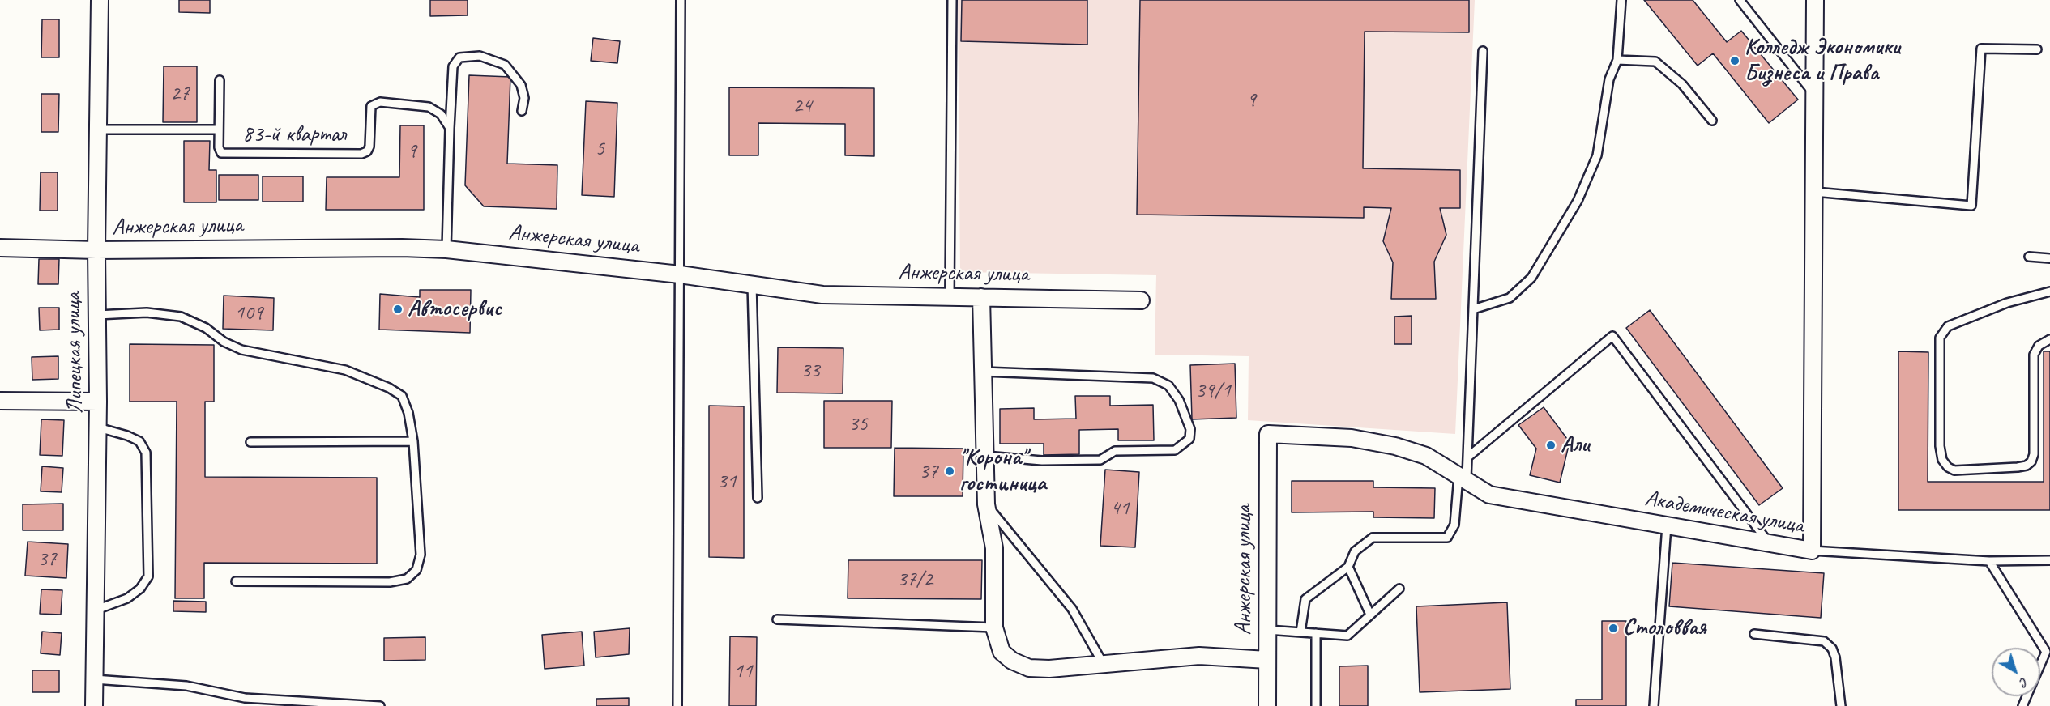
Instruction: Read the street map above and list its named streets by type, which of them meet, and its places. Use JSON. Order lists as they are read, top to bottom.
{
  "streets": {
    "street": ["Анжерская улица", "Липецкая улица", "Академическая улица"],
    "lane": ["83-й квартал"]
  },
  "crossings": [
    ["83-й квартал", "Липецкая улица"],
    ["Анжерская улица", "Липецкая улица"],
    ["Анжерская улица", "Академическая улица"]
  ],
  "places": [
    "Колледж Экономики Бизнеса и Права",
    "Автосервис",
    "Али",
    "\"Корона\" гостиница",
    "Столоввая"
  ],
  "house_numbers": [
    "27",
    "9",
    "24",
    "5",
    "9",
    "109",
    "33",
    "39/1",
    "35",
    "37",
    "31",
    "41",
    "37",
    "37/2",
    "11"
  ],
  "north": "bottom right"
}
